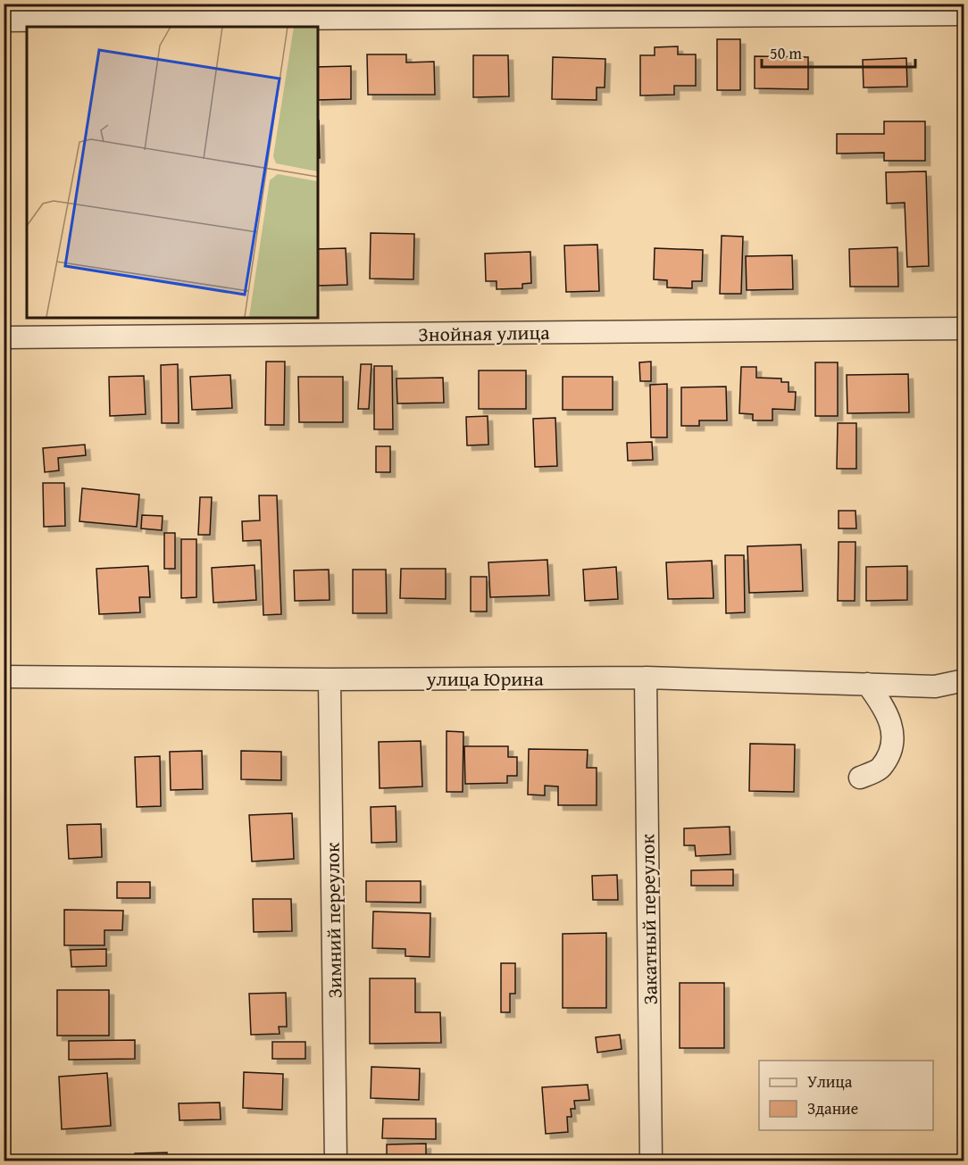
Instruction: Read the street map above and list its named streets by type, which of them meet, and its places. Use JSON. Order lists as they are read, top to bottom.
{
  "streets": {
    "street": [
      "Знойная улица",
      "улица Юрина",
      "Закатный переулок",
      "Зимний переулок"
    ]
  },
  "crossings": [
    ["улица Юрина", "Закатный переулок"],
    ["улица Юрина", "Зимний переулок"]
  ],
  "legend": ["Улица", "Здание"],
  "scale_bar": "50 m"
}
